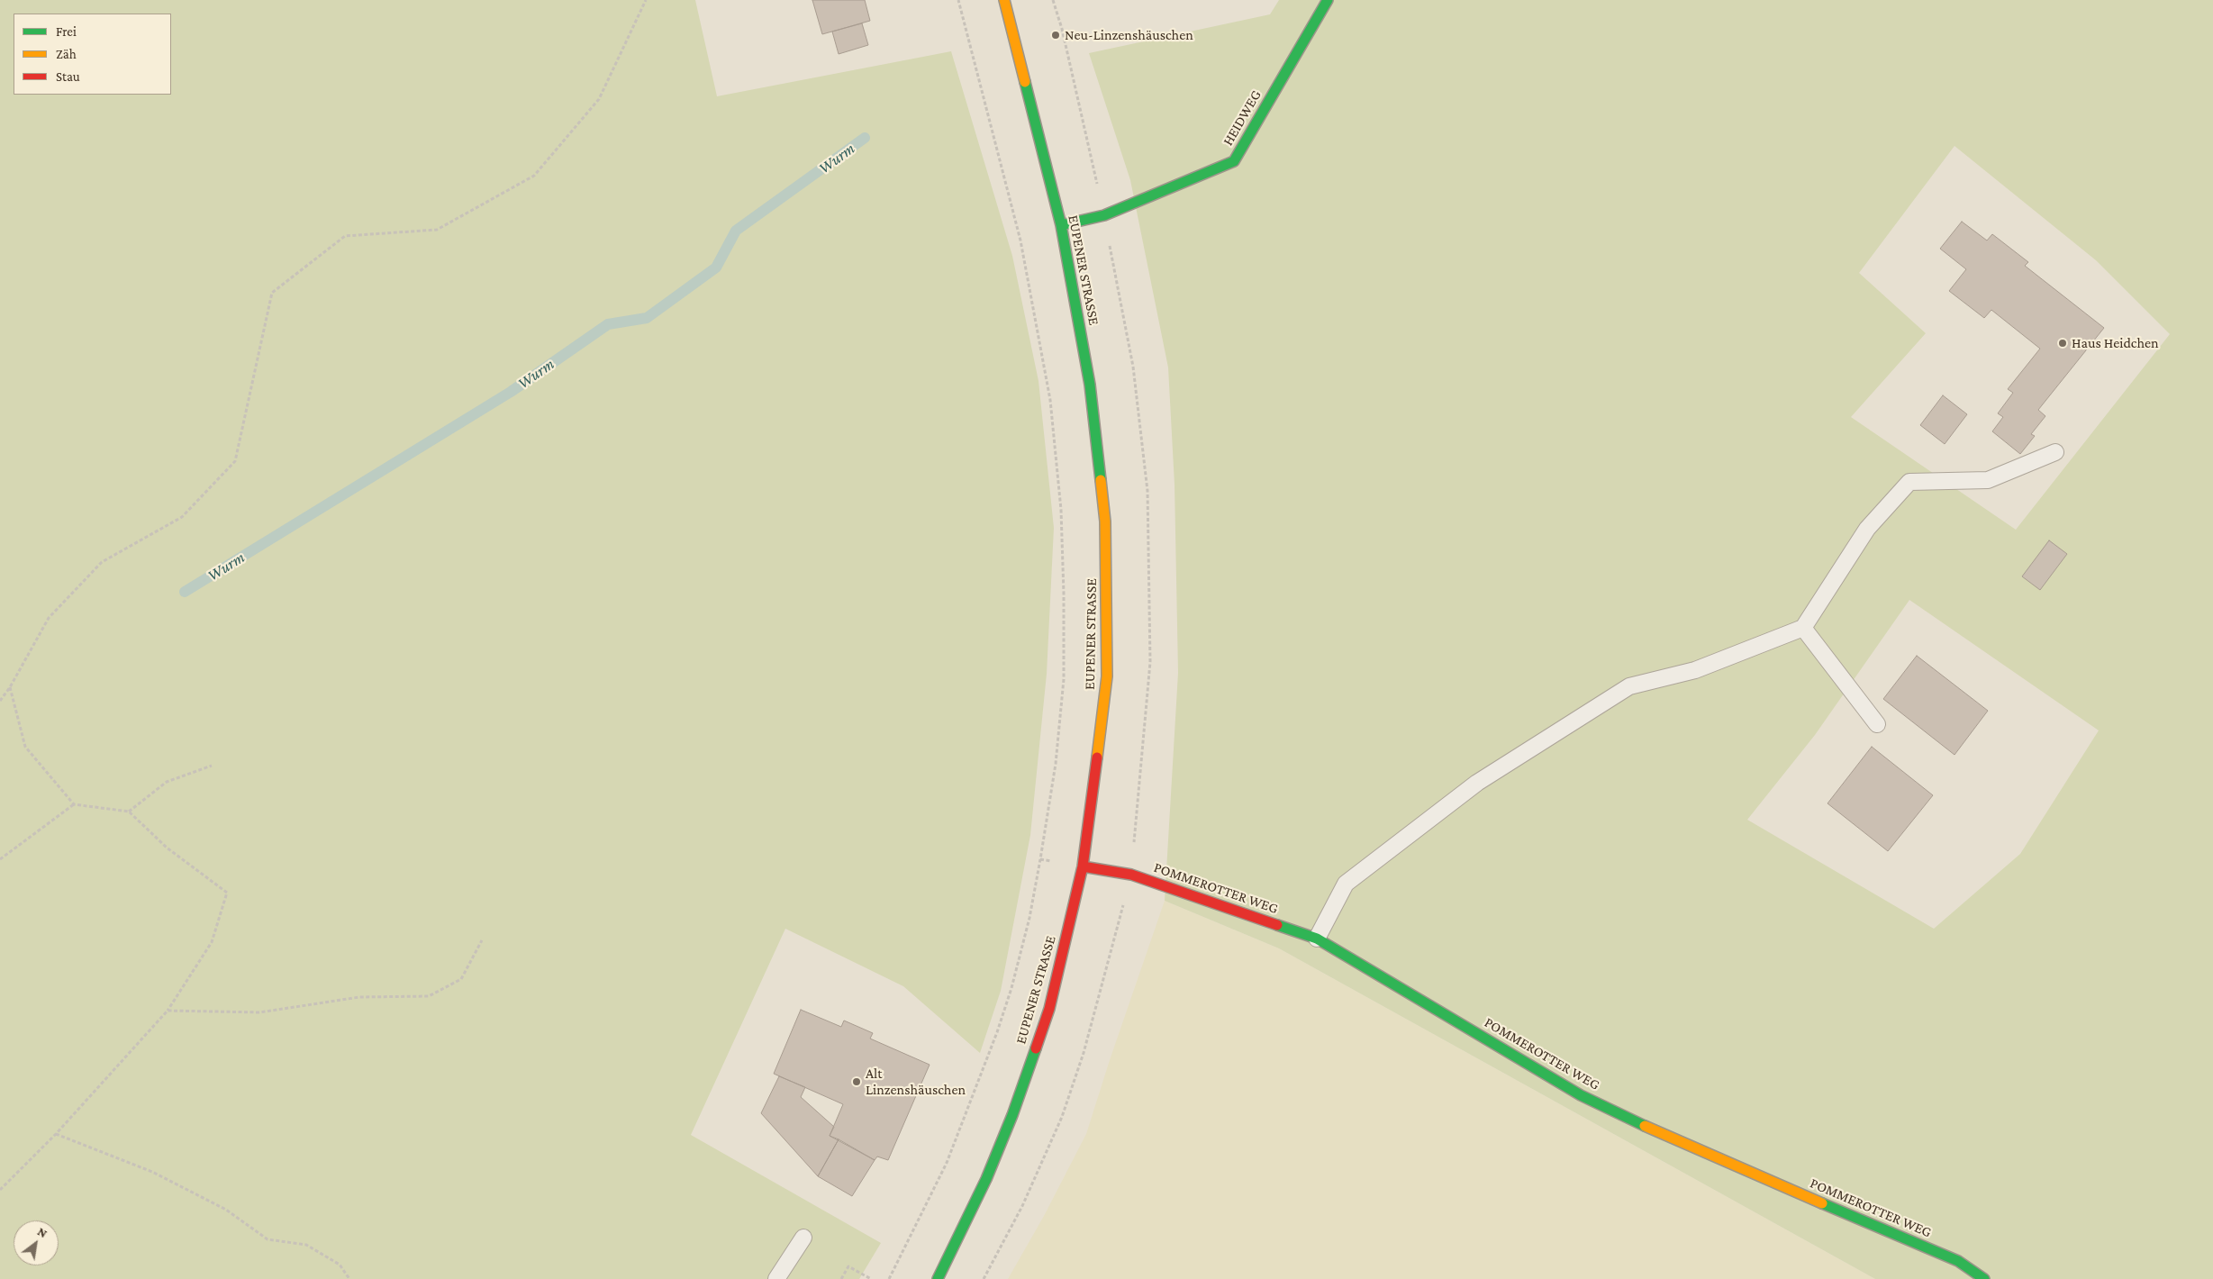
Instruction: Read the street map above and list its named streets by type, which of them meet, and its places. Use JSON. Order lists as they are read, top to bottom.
{
  "streets": {
    "street": ["HEIDWEG", "EUPENER STRASSE", "POMMEROTTER WEG"]
  },
  "crossings": [
    ["HEIDWEG", "EUPENER STRASSE"],
    ["EUPENER STRASSE", "POMMEROTTER WEG"]
  ],
  "water": ["Wurm"],
  "places": ["Neu-Linzenshäuschen", "Haus Heidchen", "Alt Linzenshäuschen"],
  "legend": ["Frei", "Zäh", "Stau"],
  "north": "top right"
}
